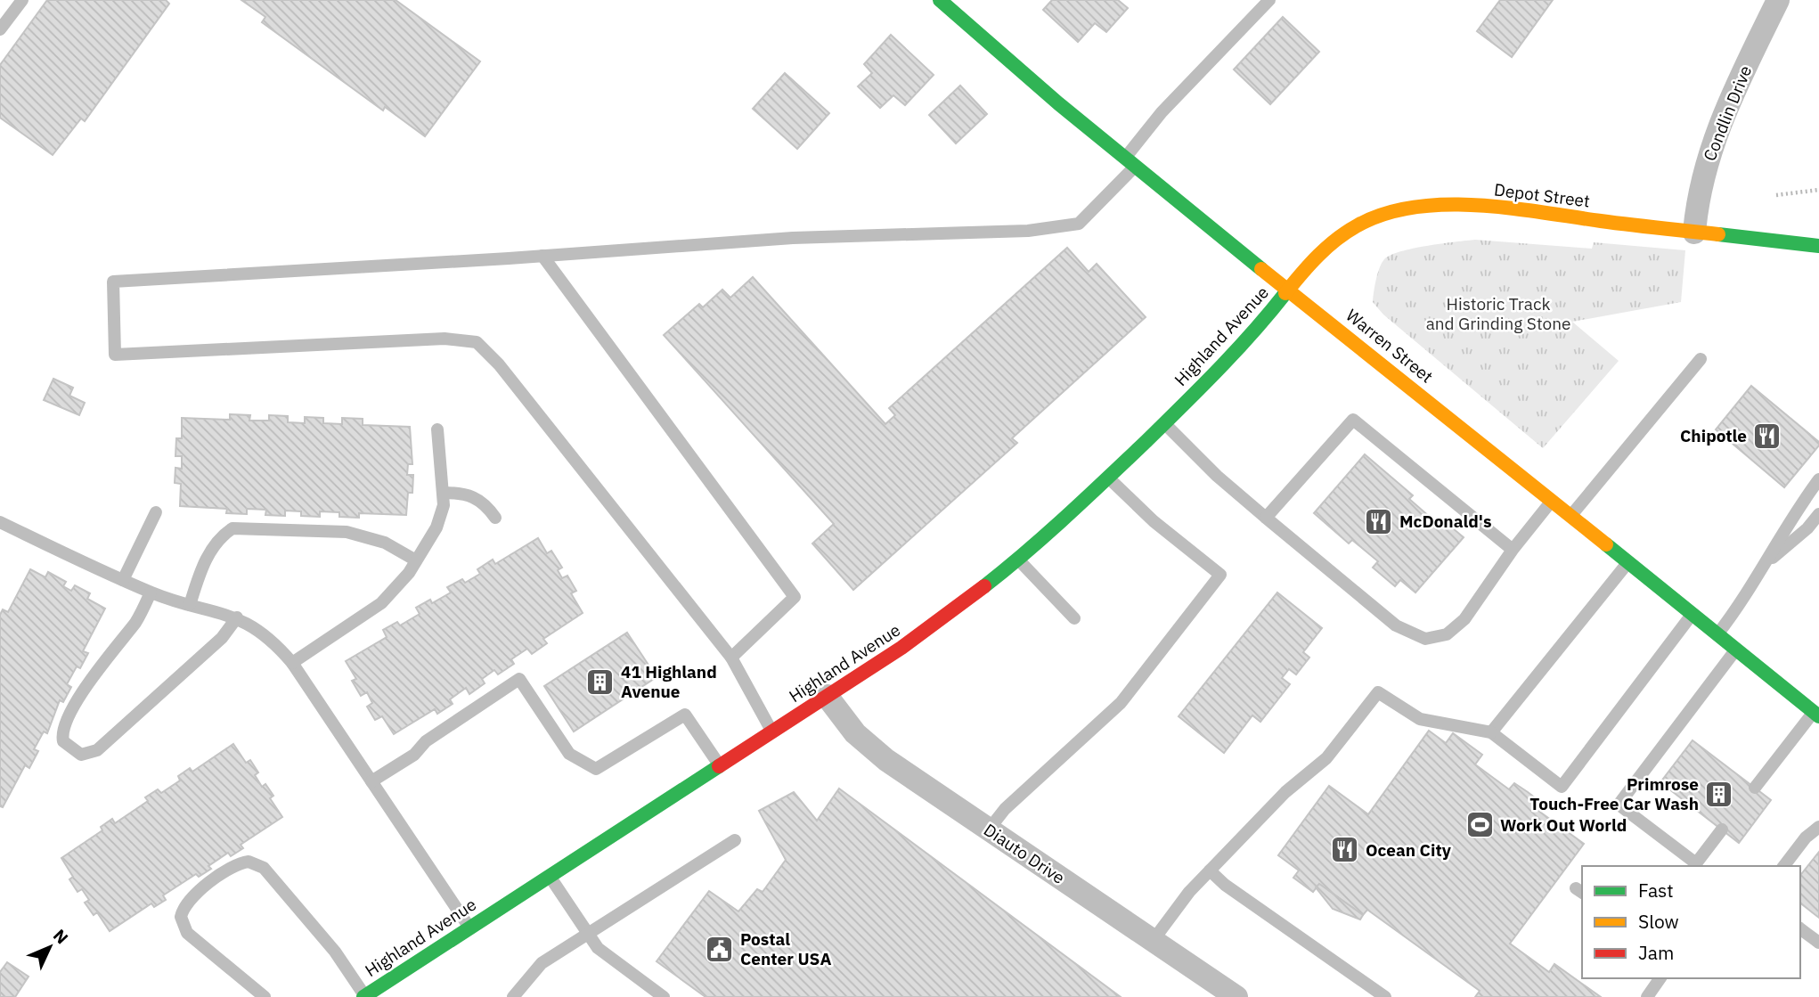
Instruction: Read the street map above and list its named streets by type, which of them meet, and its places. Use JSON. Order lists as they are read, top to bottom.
{
  "streets": {
    "street": [
      "Condlin Drive",
      "Depot Street",
      "Highland Avenue",
      "Warren Street",
      "Diauto Drive"
    ]
  },
  "crossings": [
    ["Condlin Drive", "Depot Street"],
    ["Depot Street", "Highland Avenue"],
    ["Depot Street", "Warren Street"],
    ["Highland Avenue", "Warren Street"],
    ["Highland Avenue", "Diauto Drive"]
  ],
  "parks": ["Historic Track and Grinding Stone"],
  "places": {
    "restaurant": ["Chipotle", "McDonald's", "Ocean City"],
    "building": ["41 Highland Avenue", "Primrose Touch-Free Car Wash"],
    "sports": ["Work Out World"],
    "public building": ["Postal Center USA"]
  },
  "legend": ["Fast", "Slow", "Jam"],
  "north": "top right"
}
